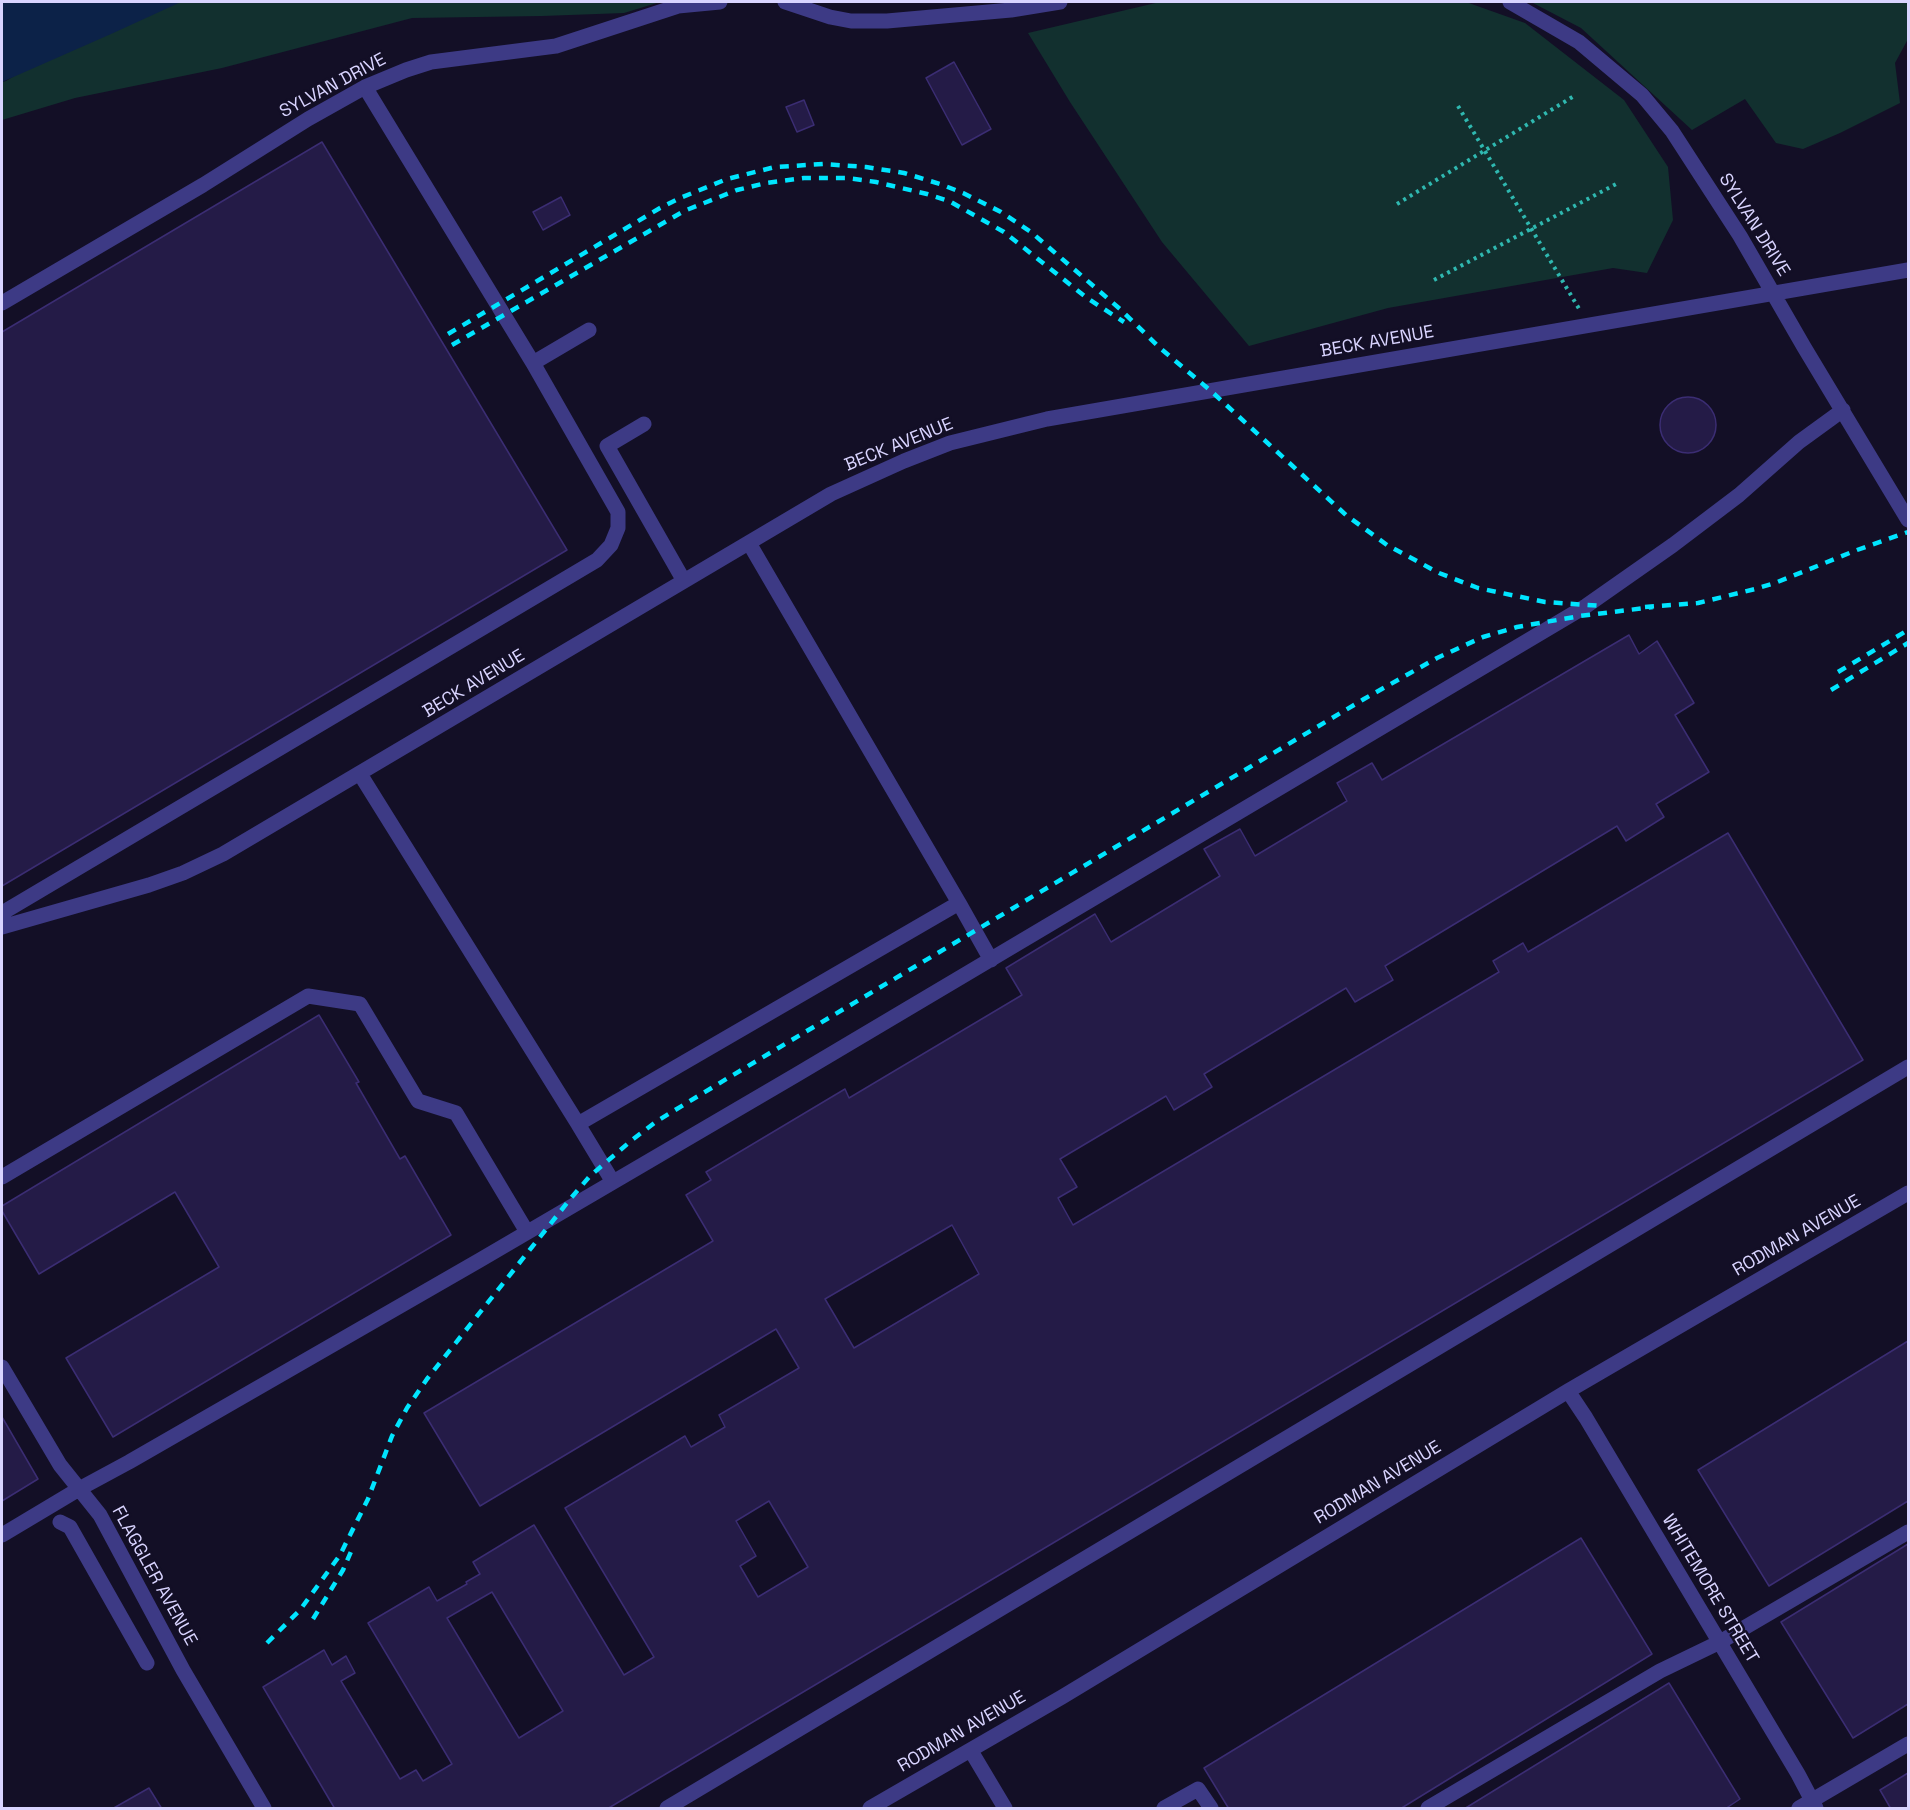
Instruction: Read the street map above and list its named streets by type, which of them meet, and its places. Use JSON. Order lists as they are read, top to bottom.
{
  "streets": {
    "street": [
      "SYLVAN DRIVE",
      "BECK AVENUE",
      "RODMAN AVENUE",
      "FLAGGLER AVENUE",
      "WHITEMORE STREET"
    ]
  },
  "crossings": [
    ["SYLVAN DRIVE", "BECK AVENUE"],
    ["RODMAN AVENUE", "WHITEMORE STREET"]
  ]
}
